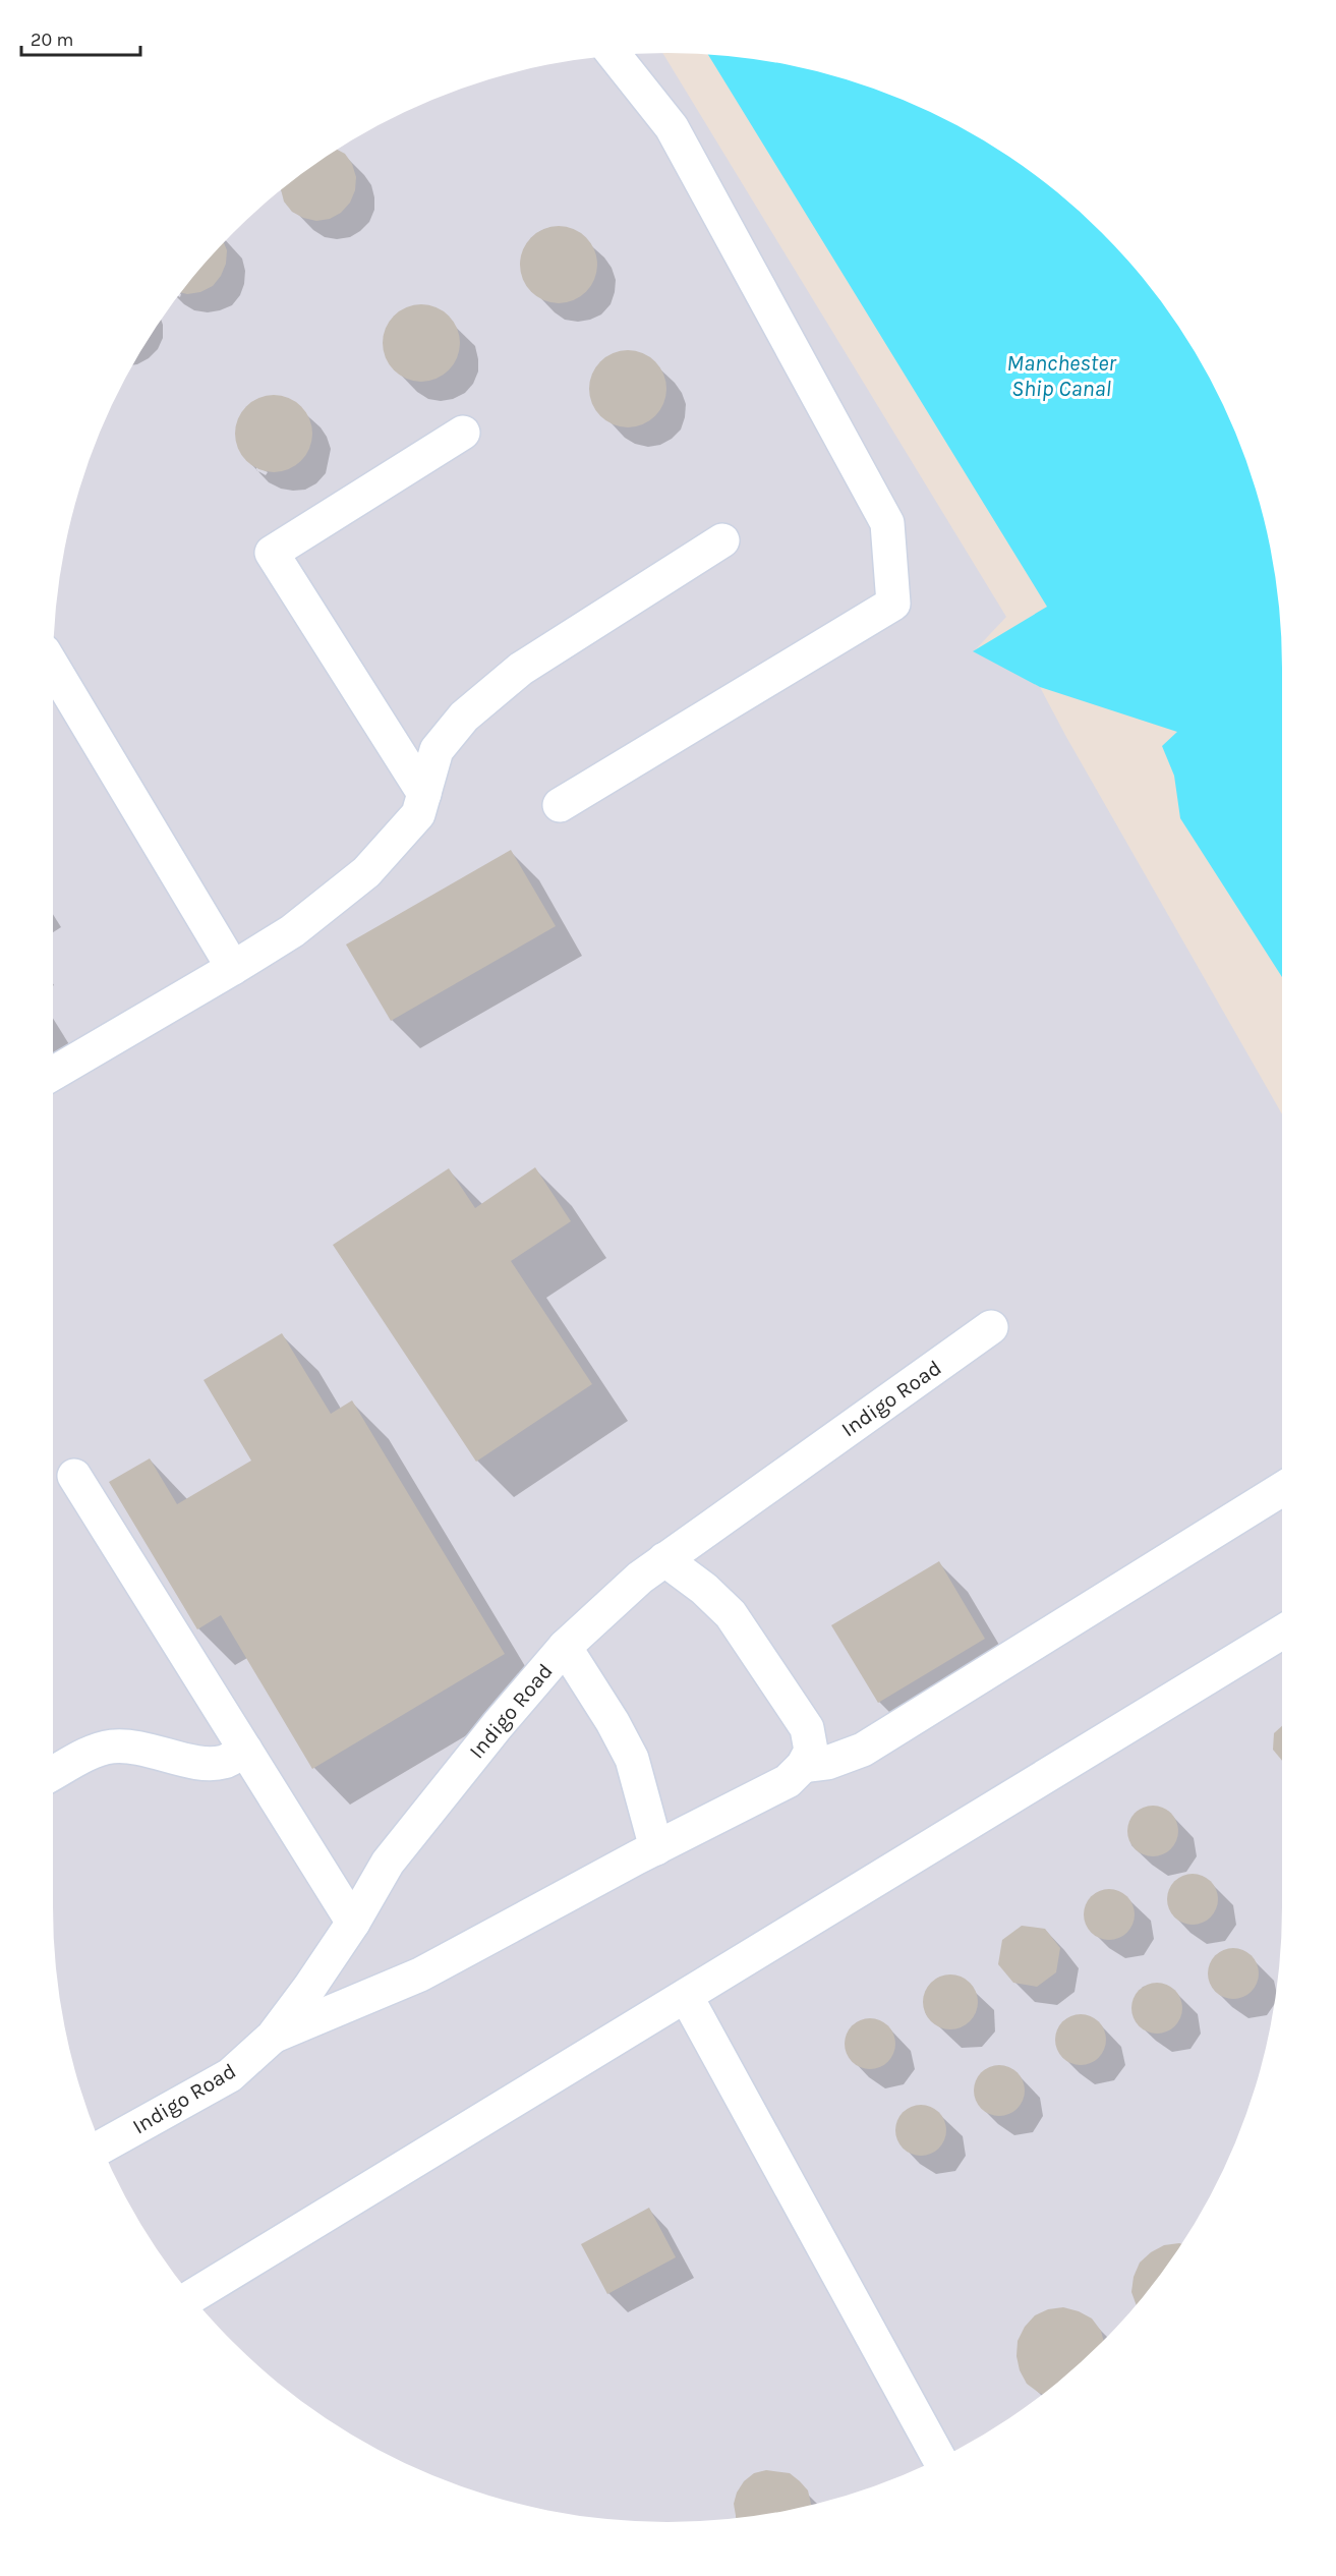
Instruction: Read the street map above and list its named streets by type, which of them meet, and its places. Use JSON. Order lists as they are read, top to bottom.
{
  "streets": {
    "lane": ["Indigo Road"]
  },
  "water": ["Manchester Ship Canal"],
  "scale_bar": "20 m"
}
